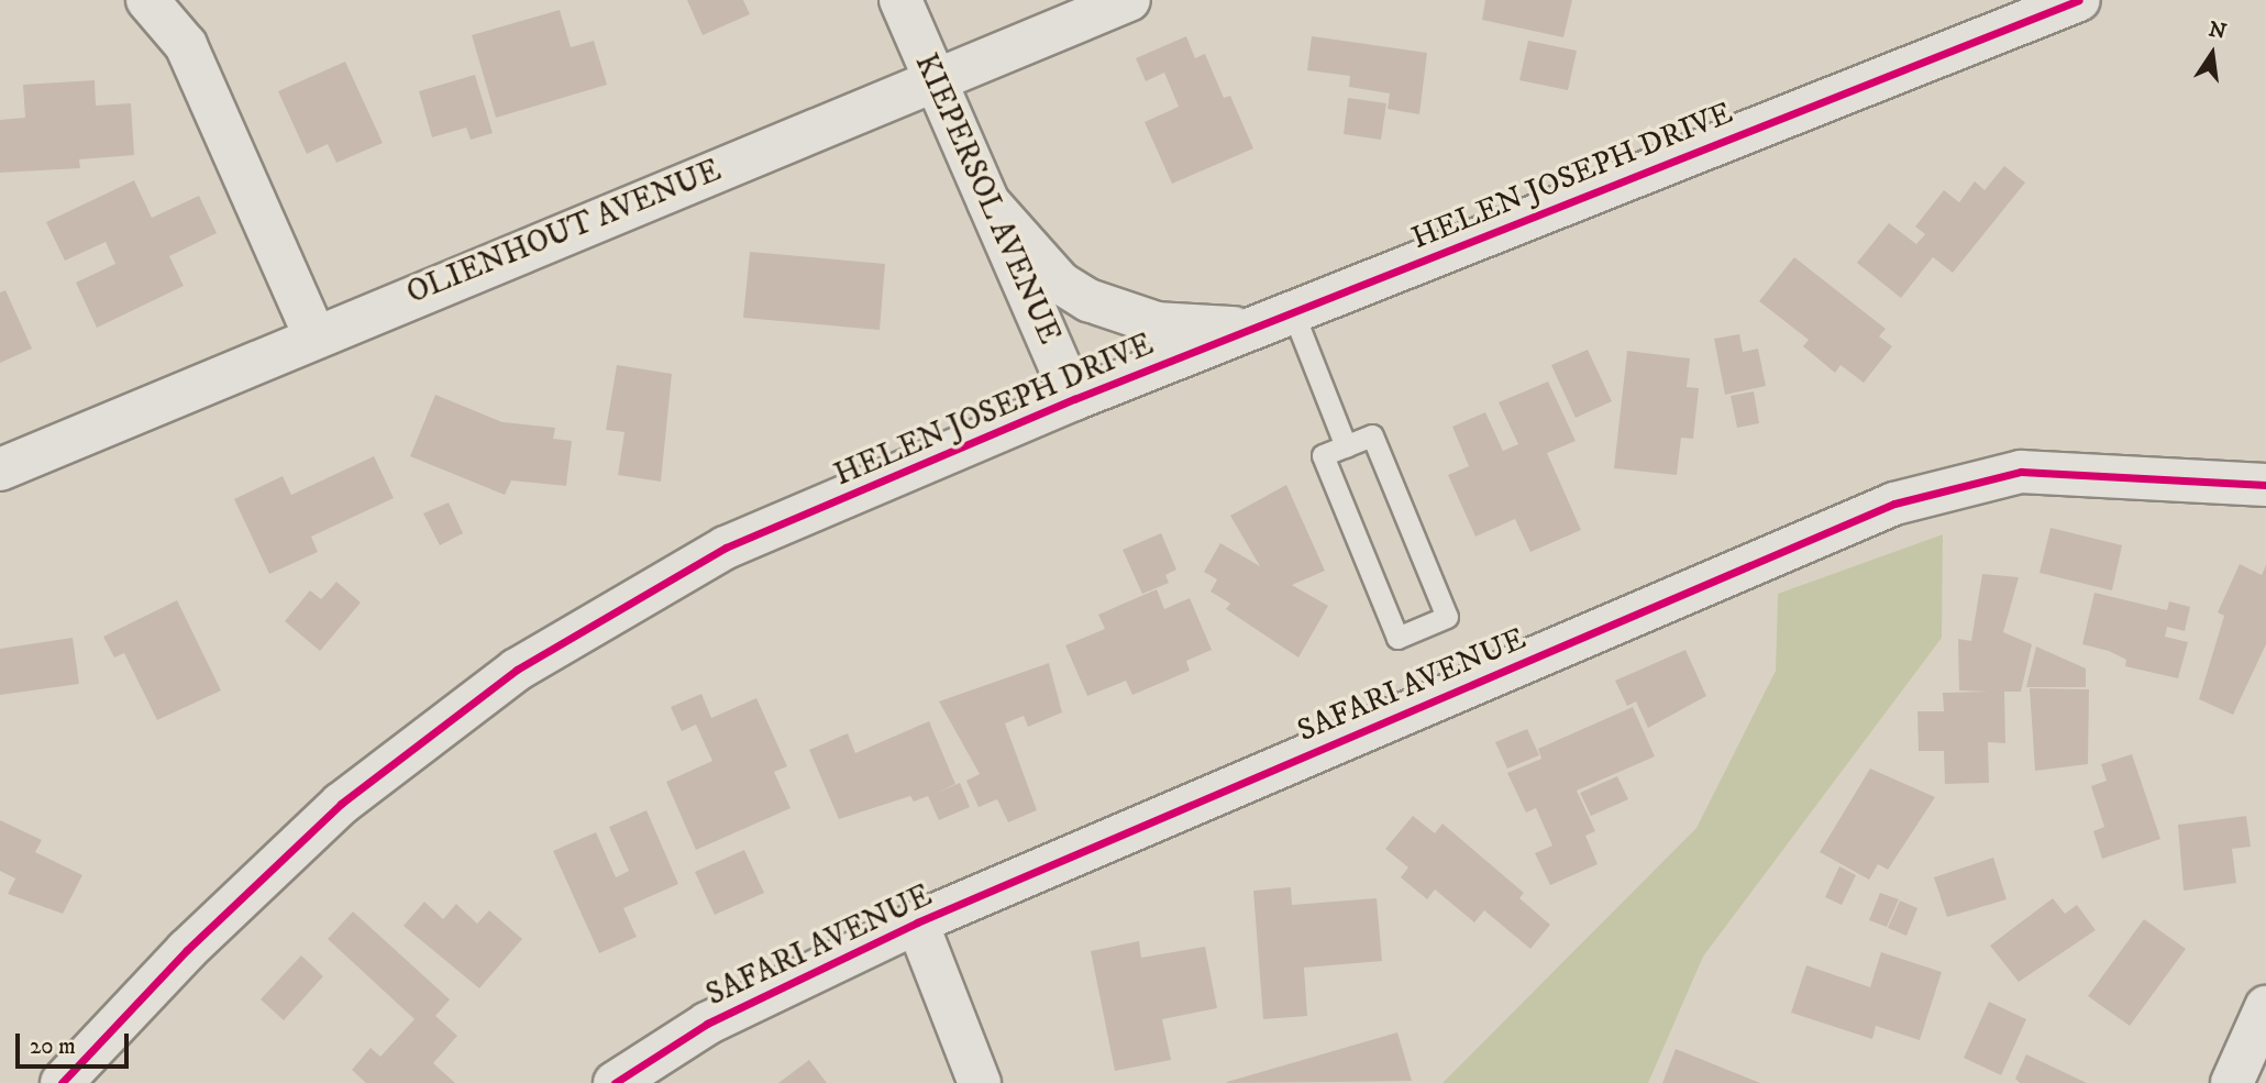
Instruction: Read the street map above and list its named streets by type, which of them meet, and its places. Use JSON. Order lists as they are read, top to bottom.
{
  "streets": {
    "street": [
      "HELEN JOSEPH DRIVE",
      "KIEPERSOL AVENUE",
      "OLIENHOUT AVENUE",
      "SAFARI AVENUE"
    ]
  },
  "crossings": [
    ["HELEN JOSEPH DRIVE", "KIEPERSOL AVENUE"],
    ["KIEPERSOL AVENUE", "OLIENHOUT AVENUE"]
  ],
  "scale_bar": "20 m",
  "north": "top"
}
